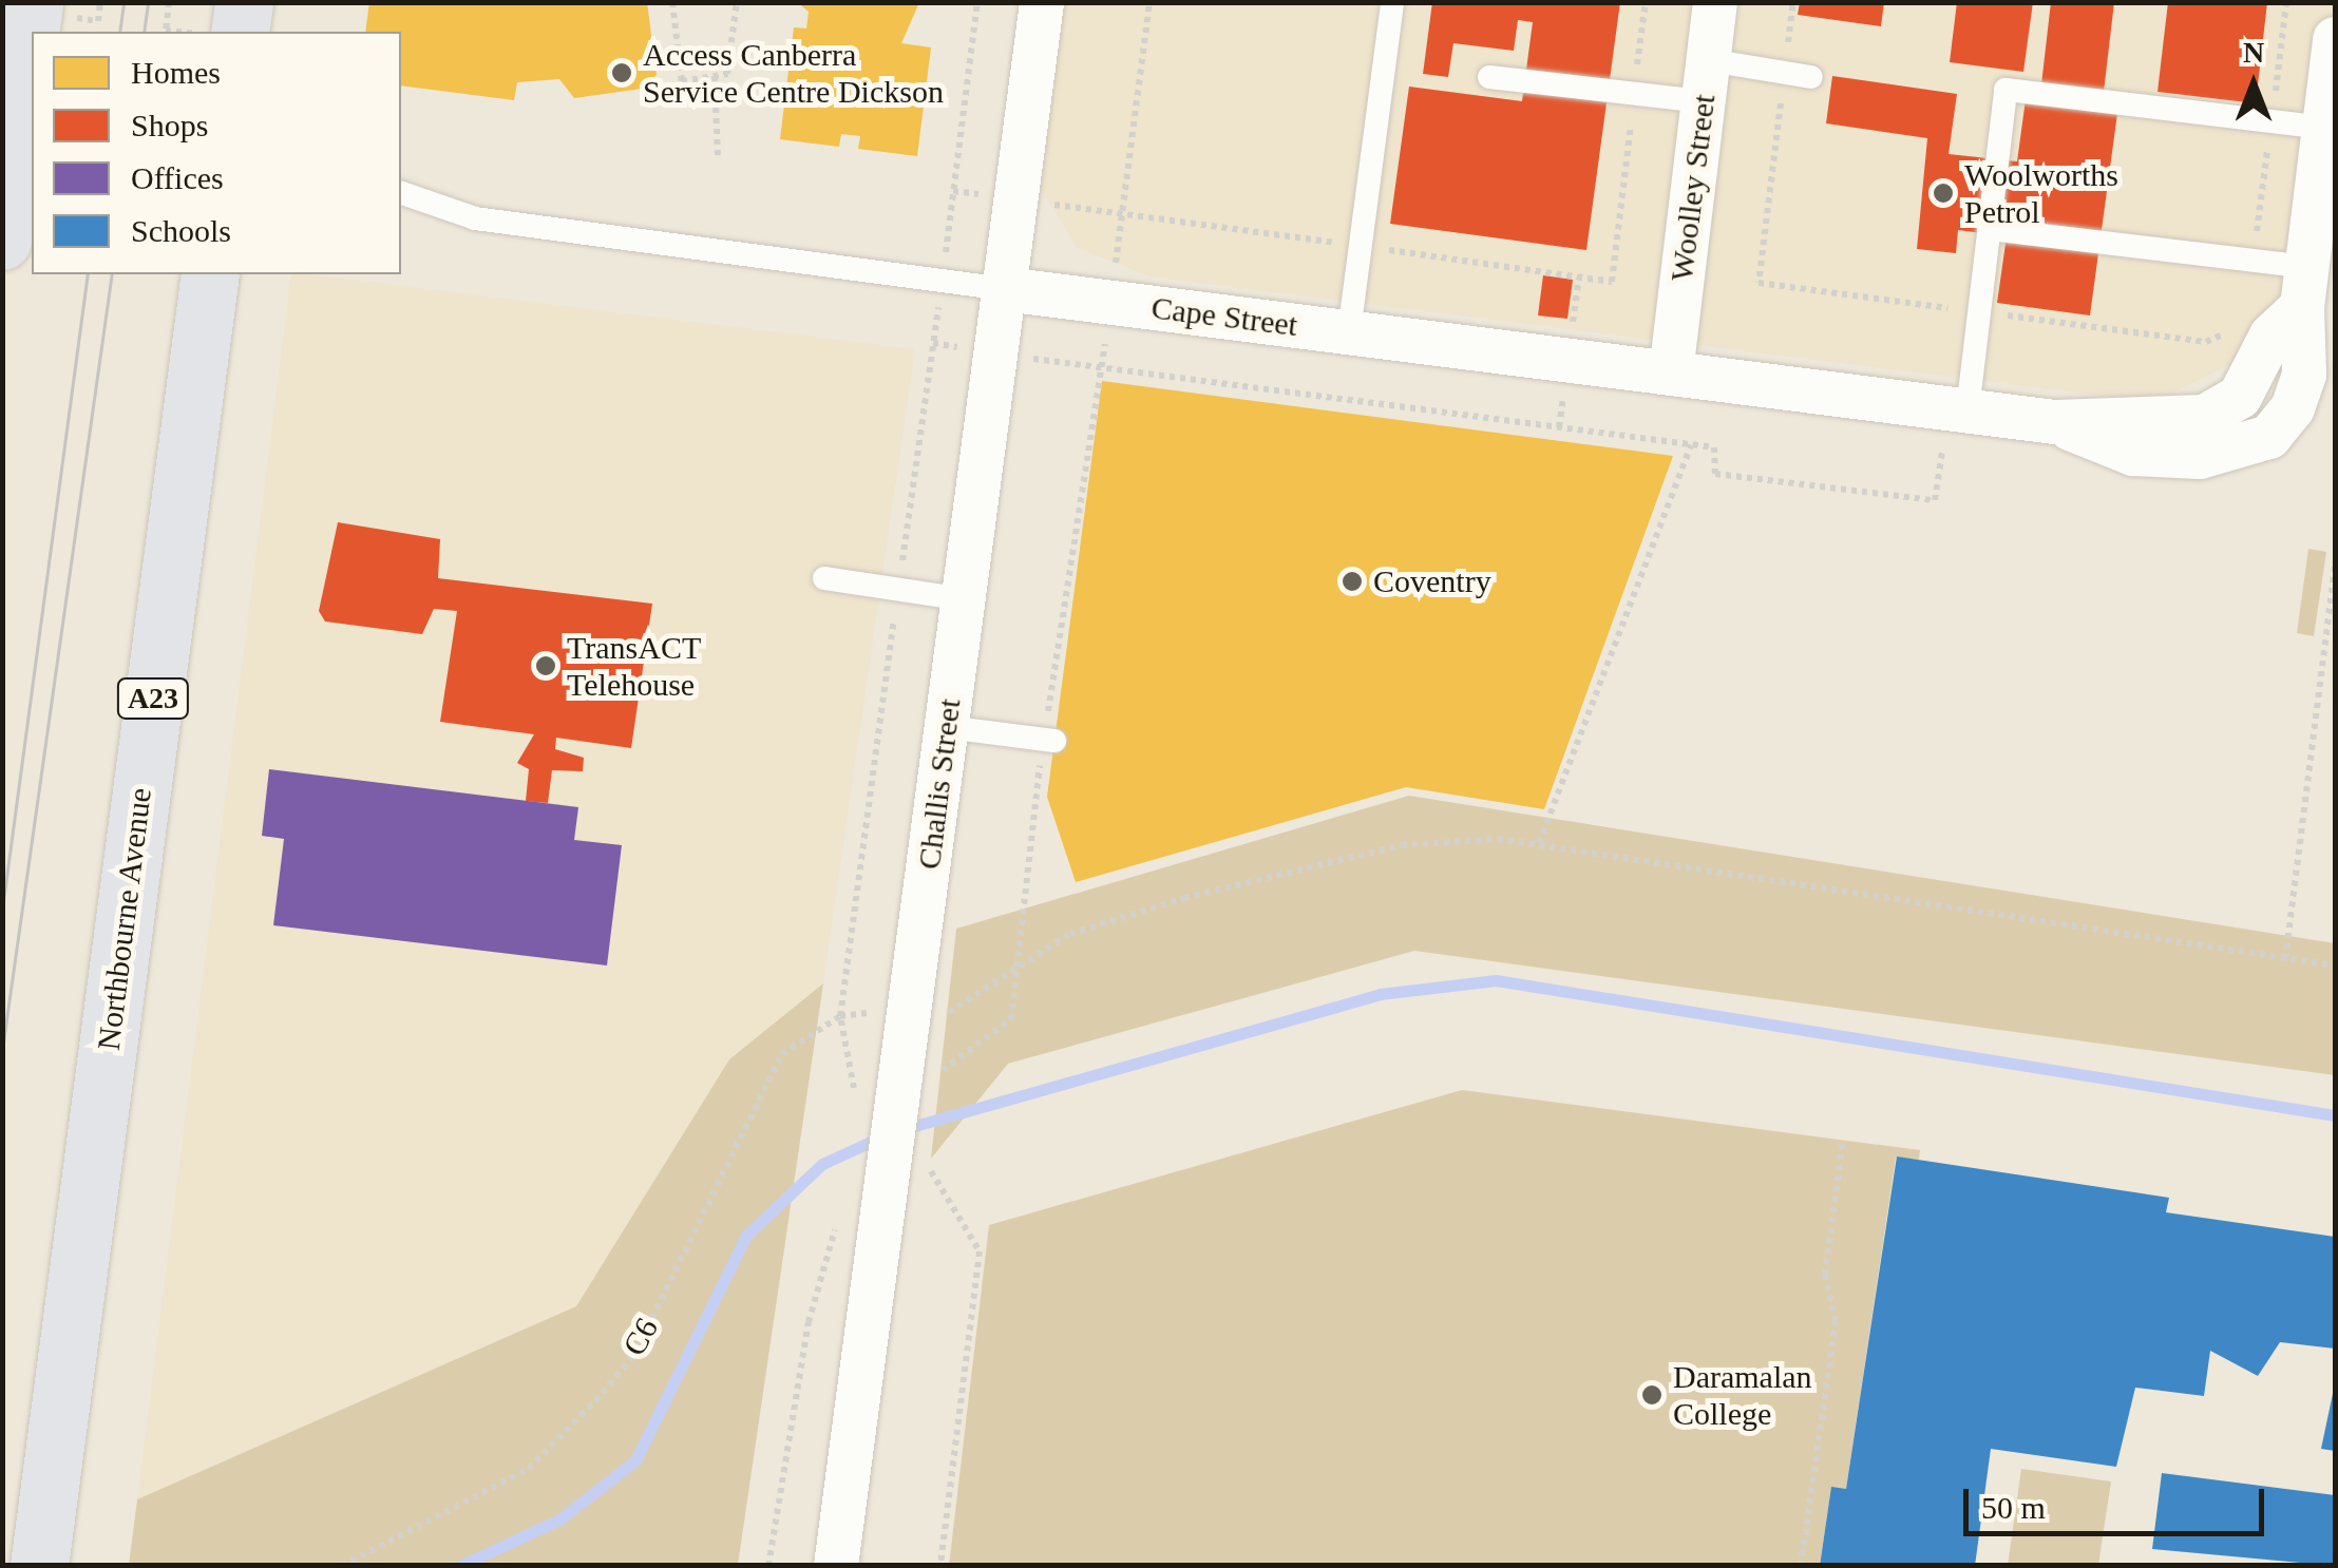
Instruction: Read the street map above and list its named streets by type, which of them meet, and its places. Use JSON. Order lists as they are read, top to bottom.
{
  "streets": {
    "highway": ["A23", "Northbourne Avenue"],
    "street": ["Woolley Street", "Cape Street", "Challis Street"],
    "path": ["C6"]
  },
  "crossings": [
    ["Woolley Street", "Cape Street"],
    ["Cape Street", "Challis Street"]
  ],
  "places": [
    "Access Canberra Service Centre Dickson",
    "Woolworths Petrol",
    "Coventry",
    "TransACT Telehouse",
    "Daramalan College"
  ],
  "legend": [
    "Homes",
    "Shops",
    "Offices",
    "Schools"
  ],
  "scale_bar": "50 m",
  "north": "top"
}
